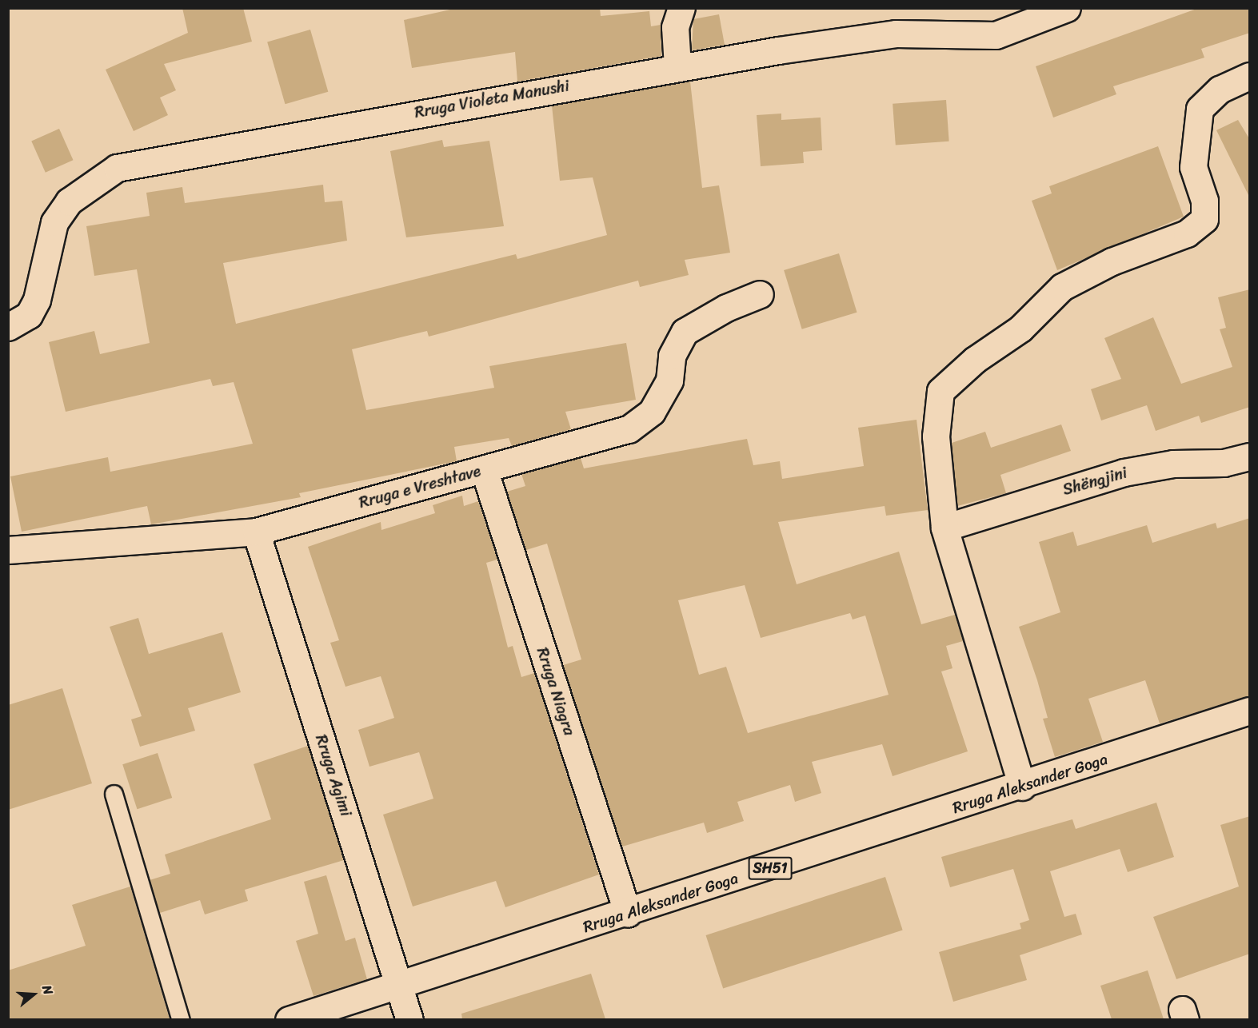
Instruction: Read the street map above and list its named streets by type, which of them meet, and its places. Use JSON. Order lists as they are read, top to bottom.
{
  "streets": {
    "street": [
      "Rruga Violeta Manushi",
      "Shëngjini",
      "Rruga e Vreshtave",
      "Rruga Niagra",
      "Rruga Agimi",
      "Rruga Aleksander Goga",
      "SH51"
    ]
  },
  "crossings": [
    ["Rruga e Vreshtave", "Rruga Niagra"],
    ["Rruga e Vreshtave", "Rruga Agimi"],
    ["Rruga Niagra", "Rruga Aleksander Goga"],
    ["Rruga Agimi", "Rruga Aleksander Goga"]
  ],
  "north": "right"
}
